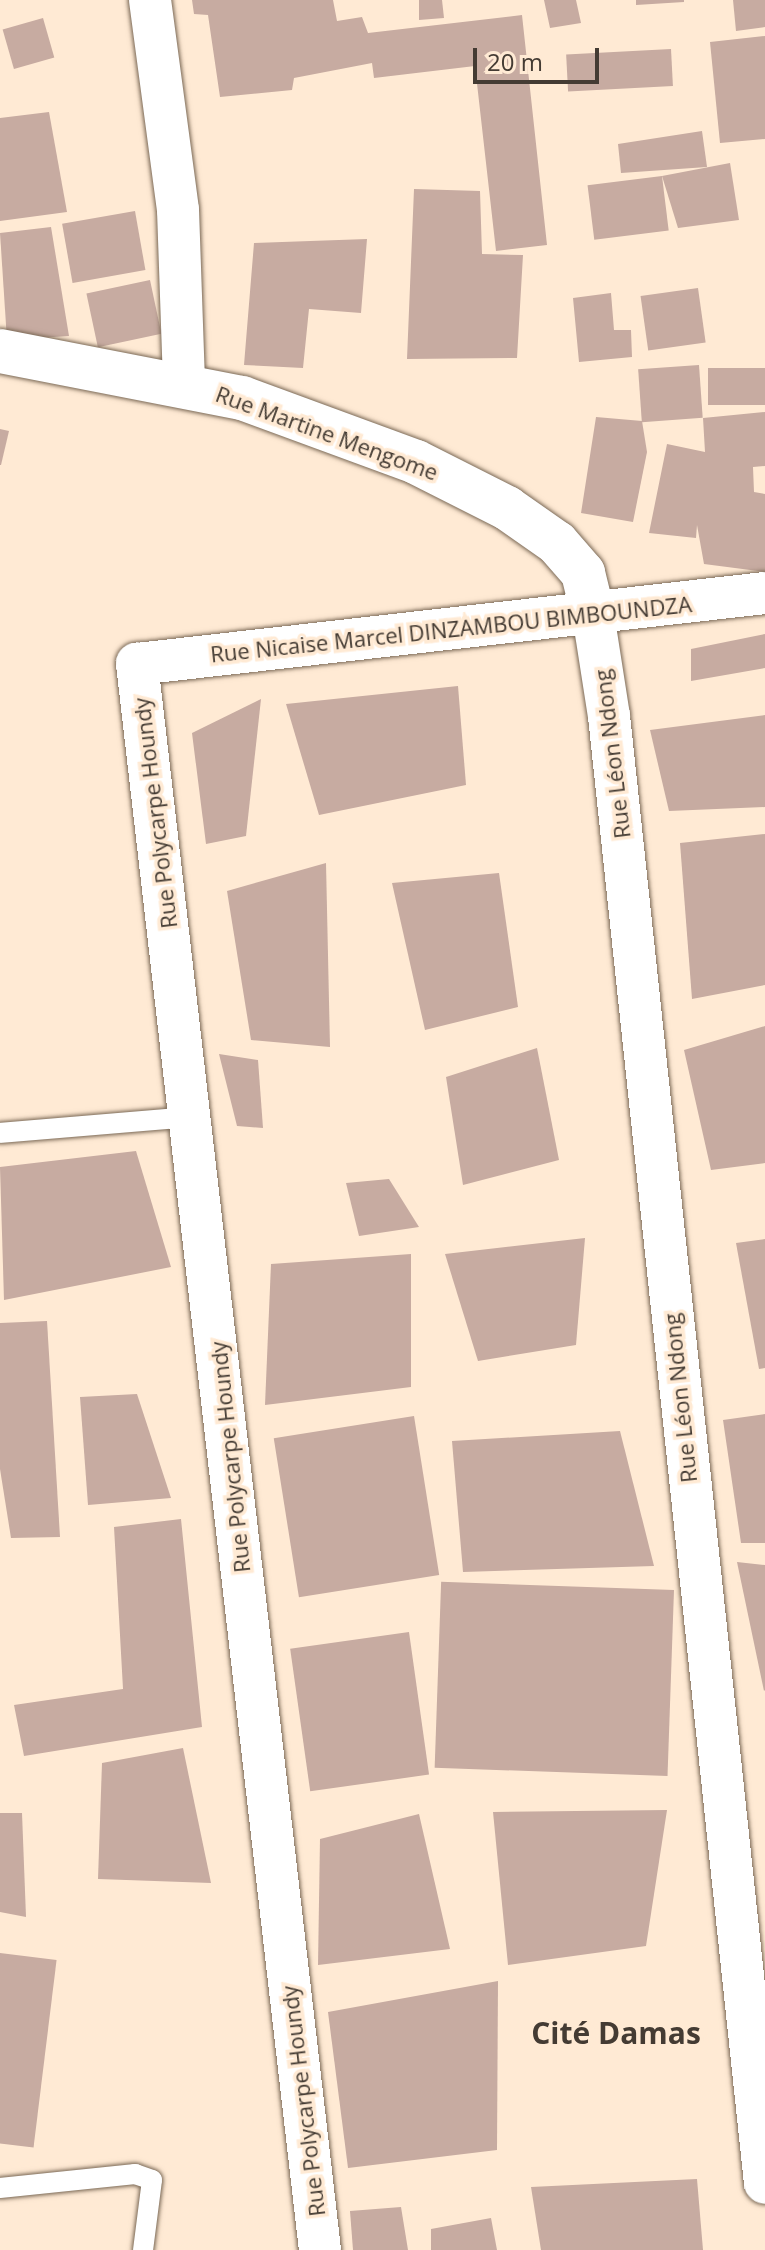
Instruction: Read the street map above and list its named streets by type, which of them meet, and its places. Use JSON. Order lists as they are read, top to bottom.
{
  "streets": {
    "street": [
      "Rue Martine Mengome",
      "Rue Nicaise Marcel DINZAMBOU BIMBOUNDZA",
      "Rue Léon Ndong",
      "Rue Polycarpe Houndy"
    ]
  },
  "crossings": [
    ["Rue Martine Mengome", "Rue Nicaise Marcel DINZAMBOU BIMBOUNDZA"],
    ["Rue Martine Mengome", "Rue Léon Ndong"],
    ["Rue Nicaise Marcel DINZAMBOU BIMBOUNDZA", "Rue Léon Ndong"],
    ["Rue Nicaise Marcel DINZAMBOU BIMBOUNDZA", "Rue Polycarpe Houndy"]
  ],
  "districts": ["Cité Damas"],
  "scale_bar": "20 m"
}
